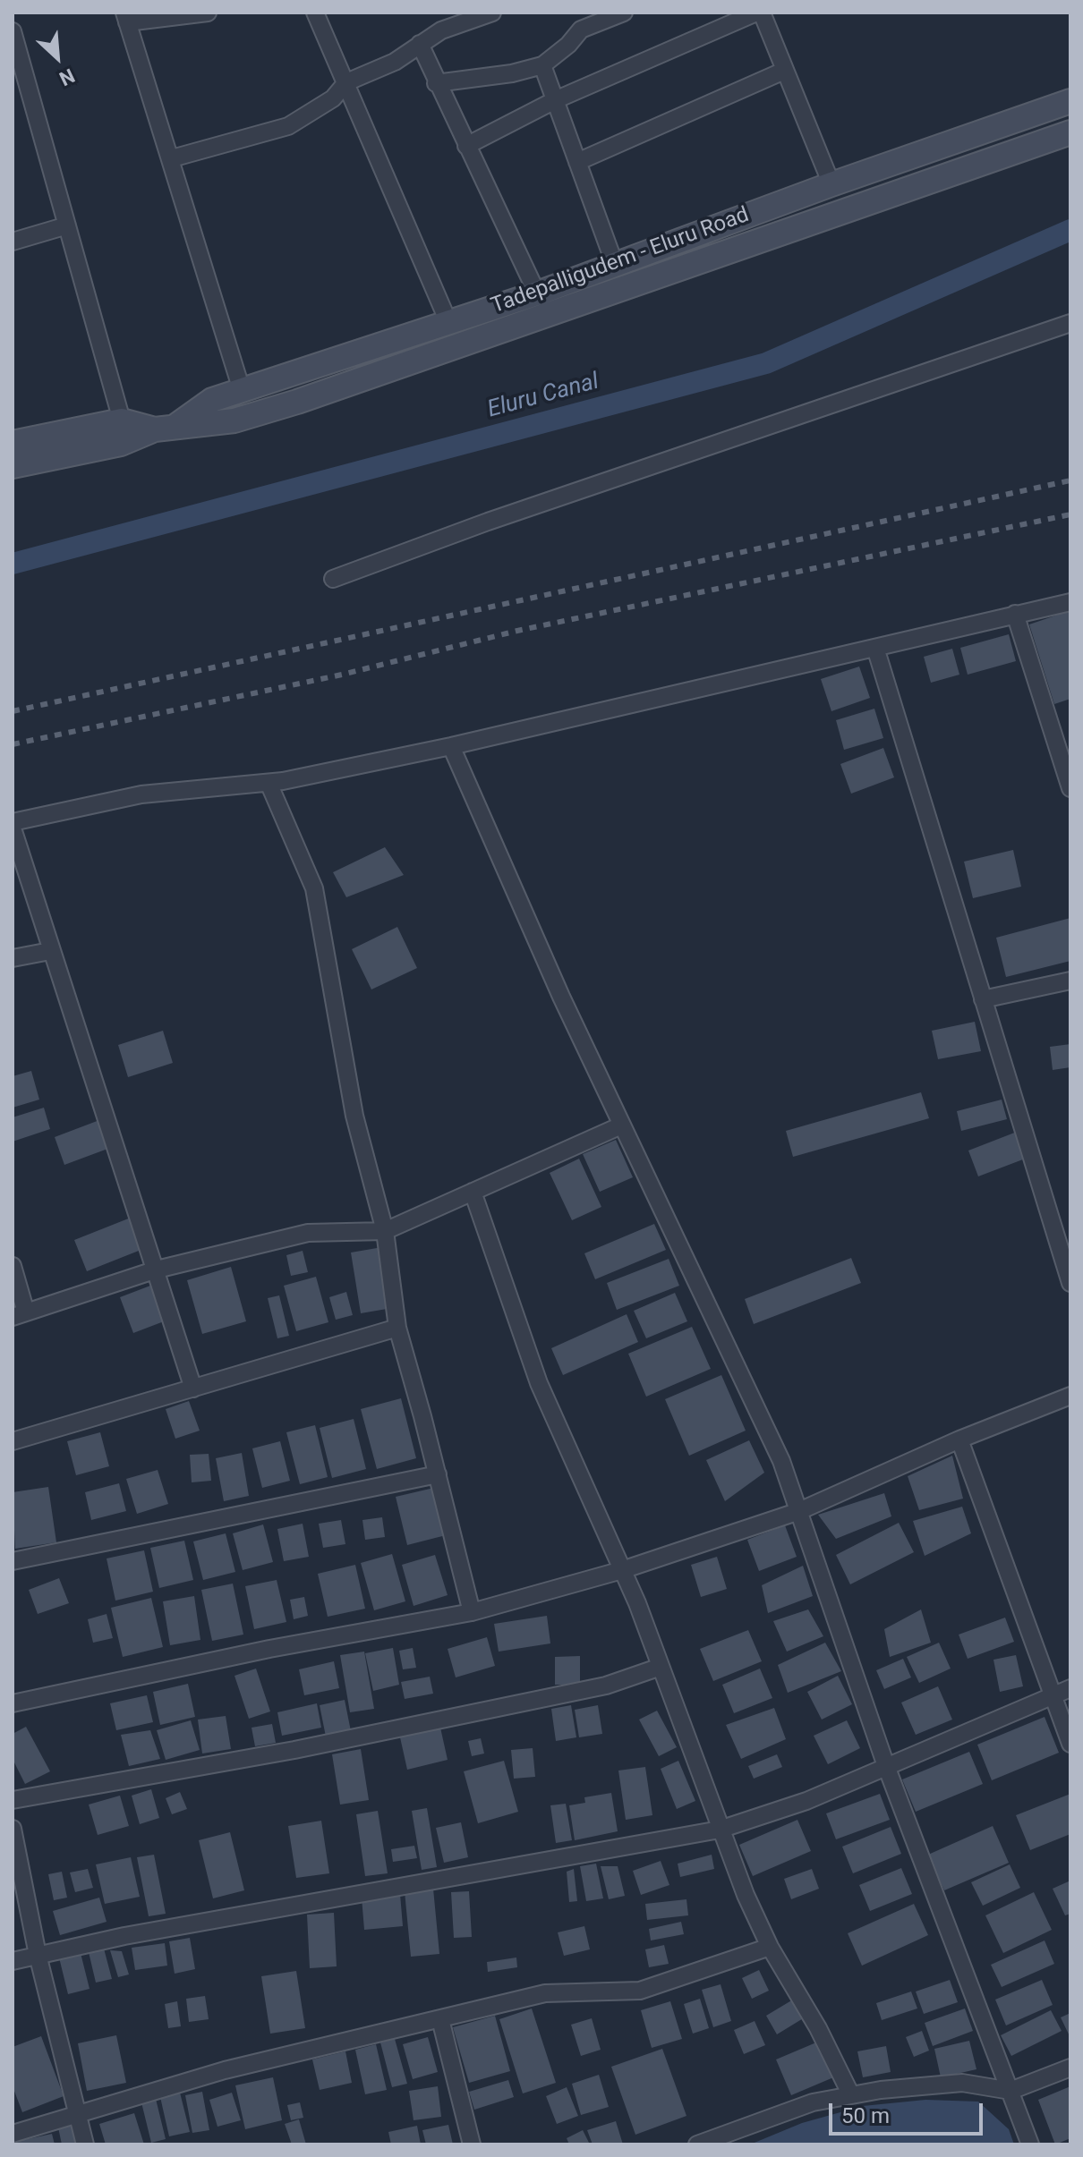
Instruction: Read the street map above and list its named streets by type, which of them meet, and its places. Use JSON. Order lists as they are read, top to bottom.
{
  "streets": {
    "main road": ["Tadepalligudem - Eluru Road"]
  },
  "water": ["Eluru Canal"],
  "scale_bar": "50 m",
  "north": "bottom right"
}
